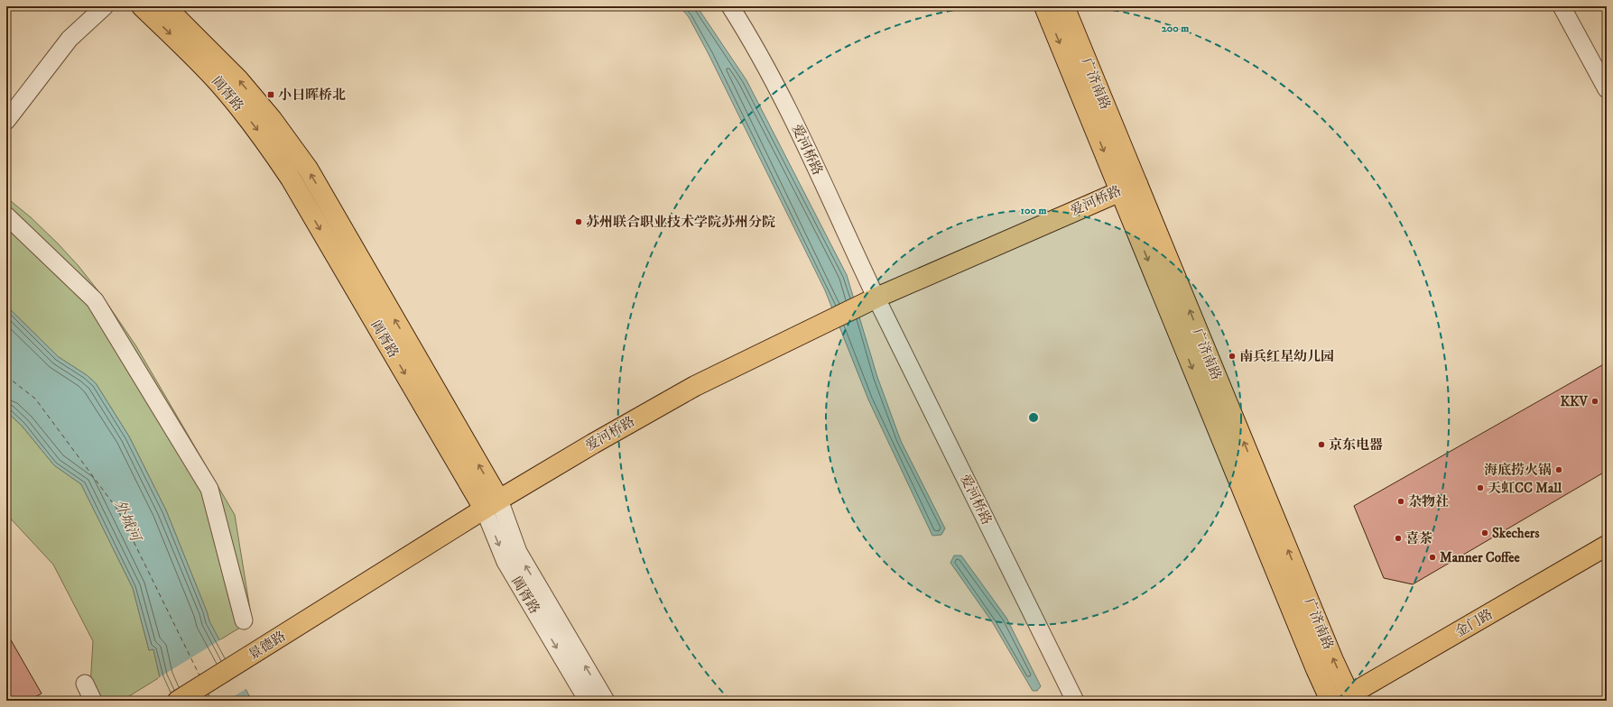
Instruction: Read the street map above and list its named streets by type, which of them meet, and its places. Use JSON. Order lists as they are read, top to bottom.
{
  "streets": {
    "main road": [
      "广济南路",
      "阊胥路",
      "爱河桥路",
      "金门路",
      "景德路"
    ]
  },
  "crossings": [
    ["广济南路", "爱河桥路"],
    ["广济南路", "金门路"],
    ["阊胥路", "爱河桥路"],
    ["爱河桥路", "景德路"]
  ],
  "water": ["外城河"],
  "places": {
    "transit": ["小日晖桥北"],
    "other": [
      "苏州联合职业技术学院苏州分院",
      "南兵红星幼儿园",
      "KKV",
      "京东电器",
      "海底捞火锅",
      "天虹CC Mall",
      "杂物社",
      "Skechers",
      "喜茶",
      "Manner Coffee"
    ]
  },
  "rings": ["200 m", "100 m"]
}
